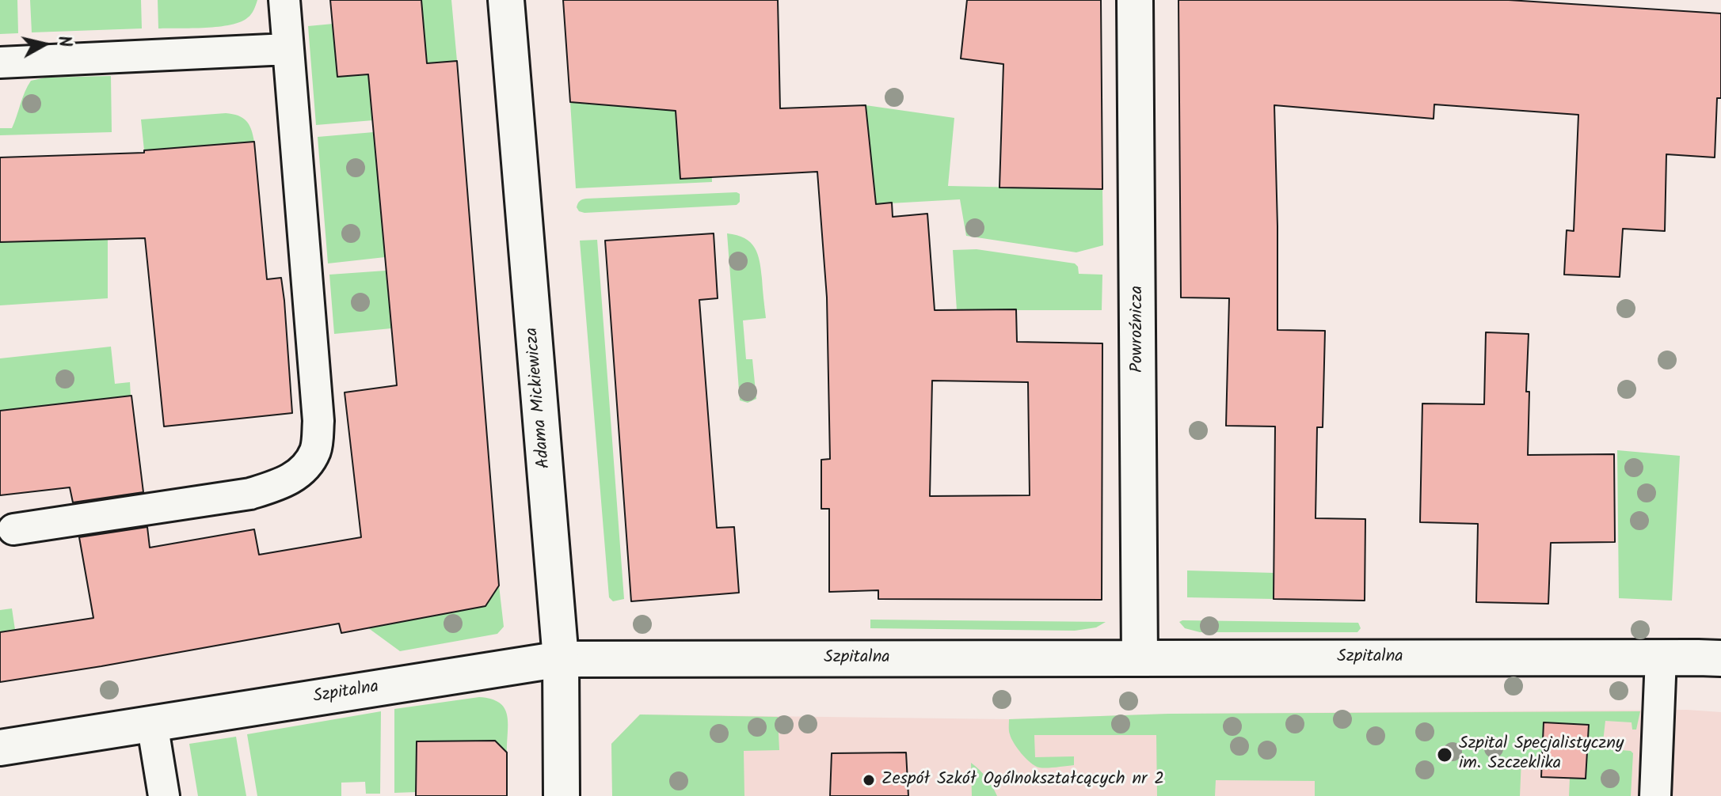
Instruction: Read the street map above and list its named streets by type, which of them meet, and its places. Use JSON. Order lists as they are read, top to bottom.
{
  "streets": {
    "street": ["Powroźnicza", "Adama Mickiewicza", "Szpitalna"]
  },
  "crossings": [
    ["Powroźnicza", "Szpitalna"],
    ["Adama Mickiewicza", "Szpitalna"]
  ],
  "places": ["Szpital Specjalistyczny im. Szczeklika", "Zespół Szkół Ogólnokształcących nr 2"],
  "north": "right"
}
